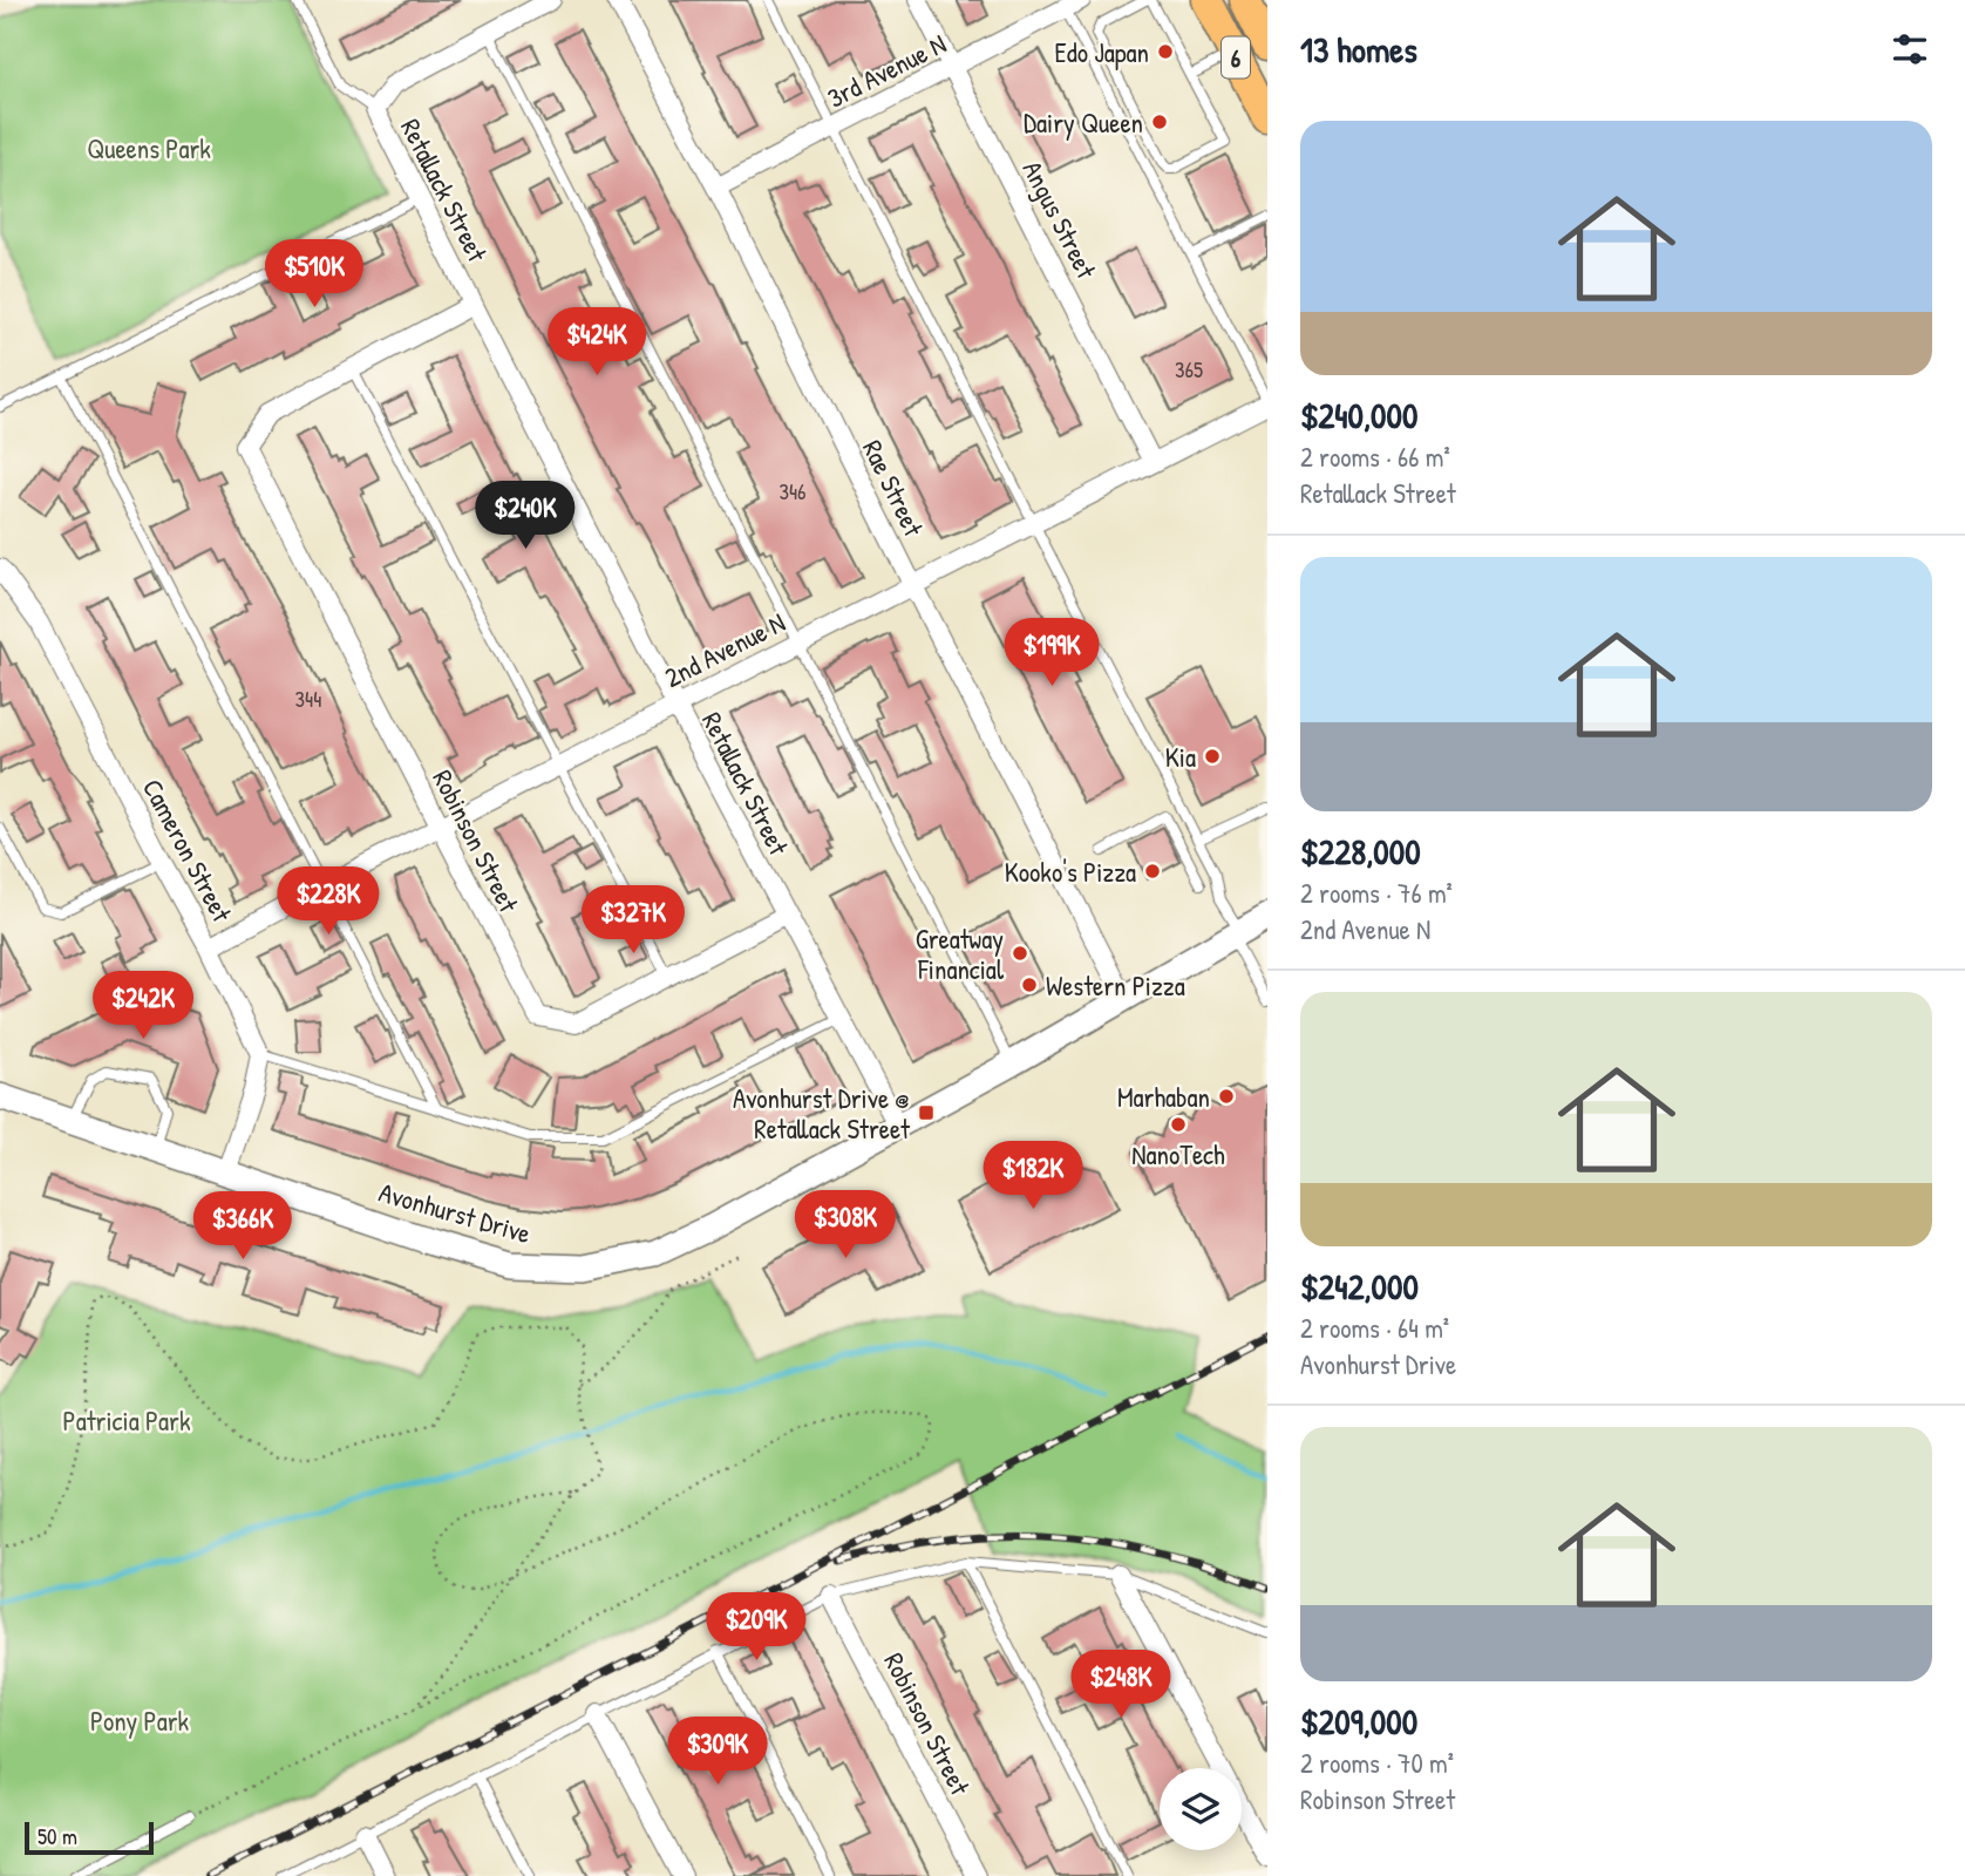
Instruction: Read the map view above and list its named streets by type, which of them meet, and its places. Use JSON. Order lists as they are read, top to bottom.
{
  "streets": {
    "main road": ["6"],
    "street": [
      "3rd Avenue N",
      "Retallack Street",
      "Angus Street",
      "Rae Street",
      "2nd Avenue N",
      "Robinson Street",
      "Cameron Street",
      "Avonhurst Drive"
    ]
  },
  "crossings": [
    ["3rd Avenue N", "Angus Street"],
    ["3rd Avenue N", "Rae Street"],
    ["Retallack Street", "2nd Avenue N"],
    ["Retallack Street", "Robinson Street"],
    ["Retallack Street", "Avonhurst Drive"],
    ["Angus Street", "2nd Avenue N"],
    ["Rae Street", "2nd Avenue N"],
    ["Rae Street", "Avonhurst Drive"],
    ["2nd Avenue N", "Robinson Street"],
    ["2nd Avenue N", "Cameron Street"]
  ],
  "parks": ["Queens Park", "Patricia Park", "Pony Park"],
  "places": {
    "other": [
      "Edo Japan",
      "Dairy Queen",
      "Kia",
      "Kooko's Pizza",
      "Greatway Financial",
      "Western Pizza",
      "Marhaban",
      "NanoTech"
    ],
    "transit": ["Avonhurst Drive @ Retallack Street"]
  },
  "house_numbers": ["365", "346", "344"],
  "scale_bar": "50 m",
  "page": {
    "heading": "13 homes",
    "list": [
      {
        "name": "$240,000",
        "note": "2 rooms · 66 m² · Retallack Street"
      },
      {
        "name": "$228,000",
        "note": "2 rooms · 76 m² · 2nd Avenue N"
      },
      {
        "name": "$242,000",
        "note": "2 rooms · 64 m² · Avonhurst Drive"
      },
      {
        "name": "$209,000",
        "note": "2 rooms · 70 m² · Robinson Street"
      }
    ],
    "price": [
      "$510K",
      "$424K",
      "$240K",
      "$199K",
      "$228K",
      "$327K",
      "$242K",
      "$182K",
      "$308K",
      "$366K",
      "$209K",
      "$248K",
      "$309K"
    ],
    "scale": "50 m"
  }
}
